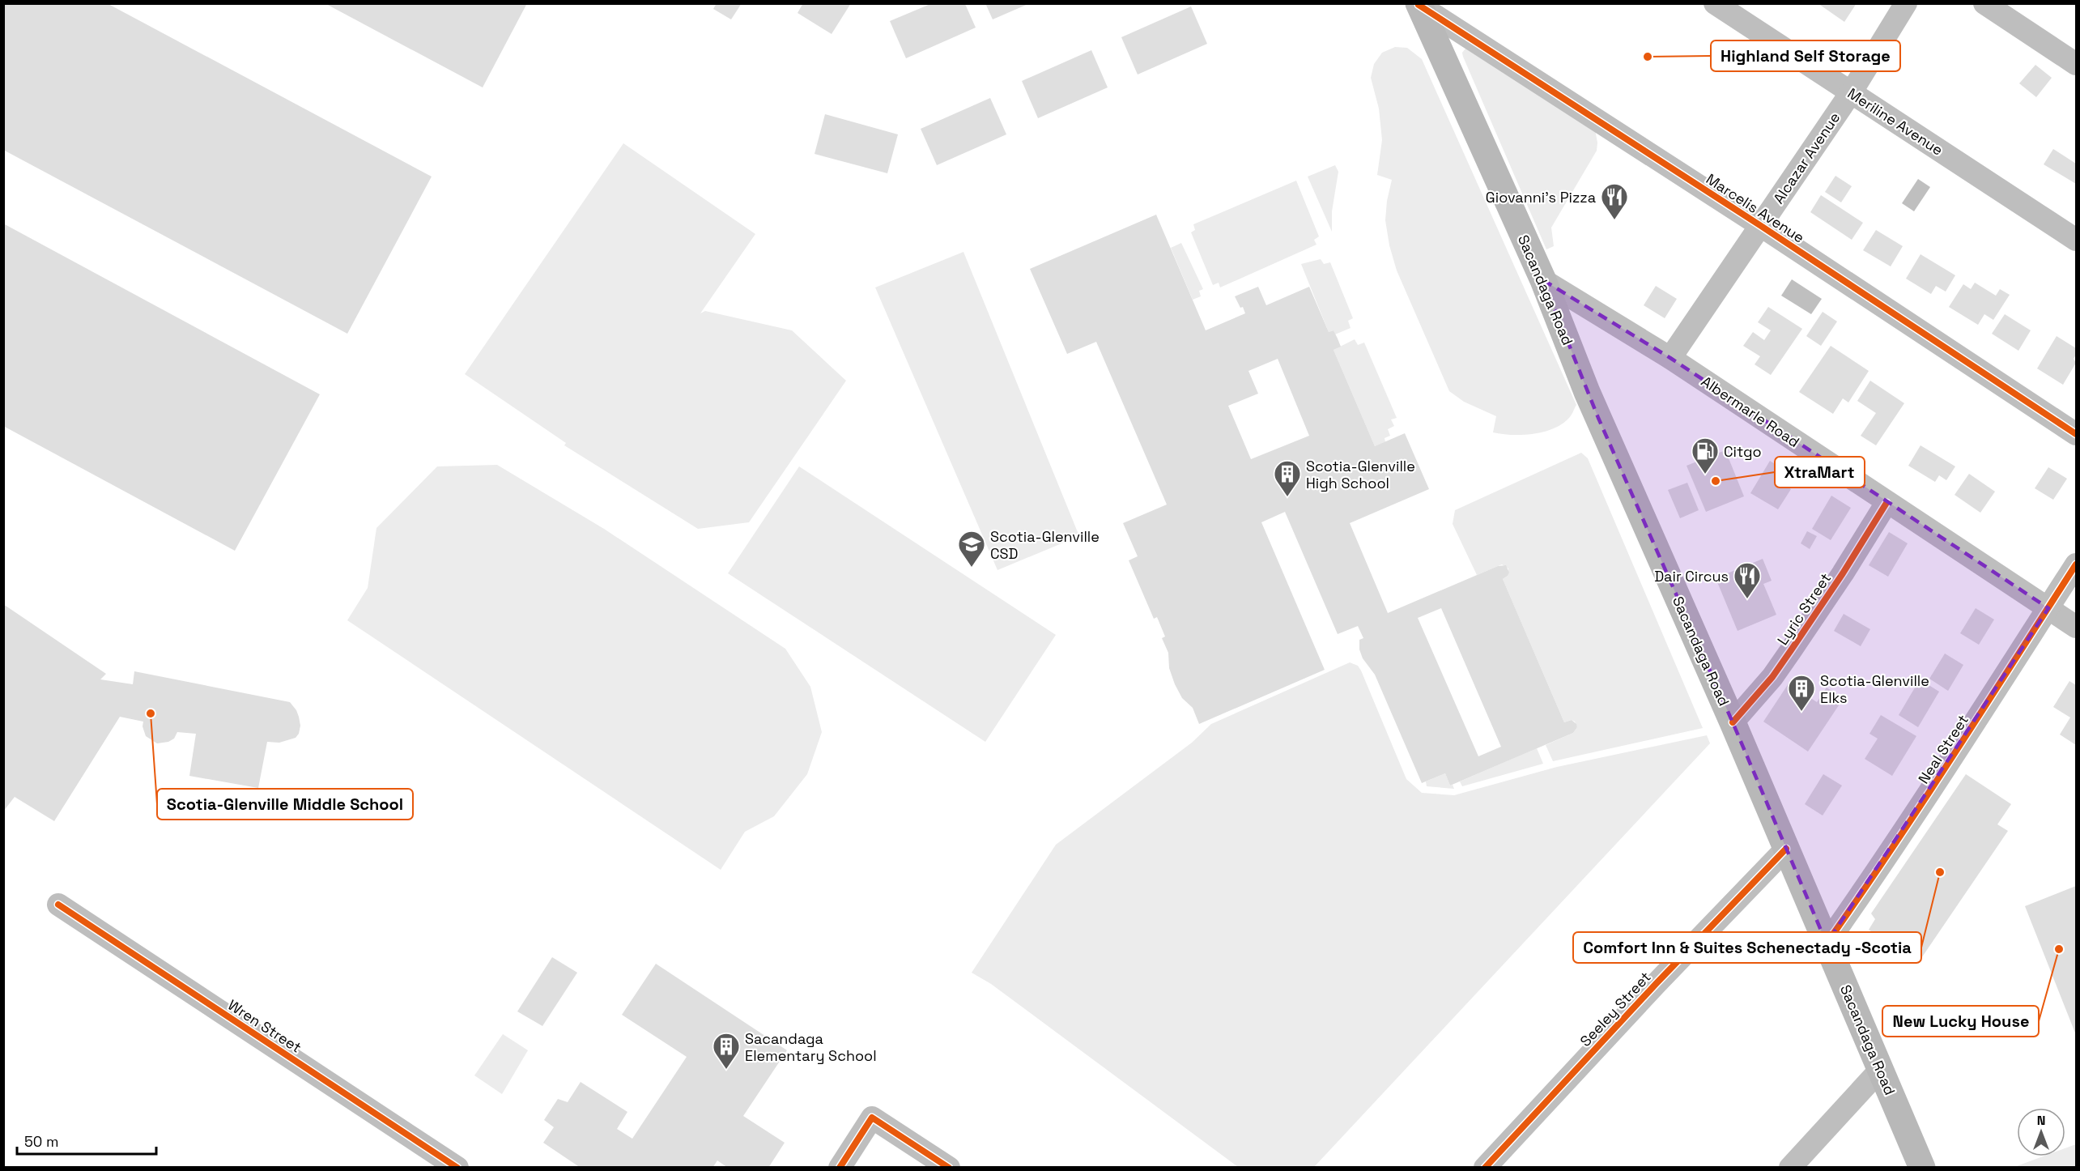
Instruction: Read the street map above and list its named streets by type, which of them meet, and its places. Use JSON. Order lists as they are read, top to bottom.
{
  "streets": {
    "main road": ["Sacandaga Road"],
    "street": [
      "Meriline Avenue",
      "Alcazar Avenue",
      "Marcelis Avenue",
      "Albermarle Road",
      "Lyric Street",
      "Neal Street",
      "Seeley Street",
      "Wren Street"
    ]
  },
  "crossings": [
    ["Meriline Avenue", "Alcazar Avenue"],
    ["Alcazar Avenue", "Marcelis Avenue"],
    ["Alcazar Avenue", "Albermarle Road"],
    ["Marcelis Avenue", "Sacandaga Road"],
    ["Sacandaga Road", "Albermarle Road"],
    ["Sacandaga Road", "Lyric Street"],
    ["Sacandaga Road", "Neal Street"],
    ["Sacandaga Road", "Seeley Street"],
    ["Albermarle Road", "Lyric Street"],
    ["Albermarle Road", "Neal Street"]
  ],
  "places": {
    "other": [
      "Highland Self Storage",
      "XtraMart",
      "Scotia-Glenville Middle School",
      "Comfort Inn & Suites Schenectady -Scotia",
      "New Lucky House"
    ],
    "restaurant": ["Giovanni's Pizza", "Dair Circus"],
    "fuel station": ["Citgo"],
    "building": ["Scotia-Glenville High School", "Scotia-Glenville Elks", "Sacandaga Elementary School"],
    "school or university": ["Scotia-Glenville CSD"]
  },
  "scale_bar": "50 m",
  "north": "top"
}
